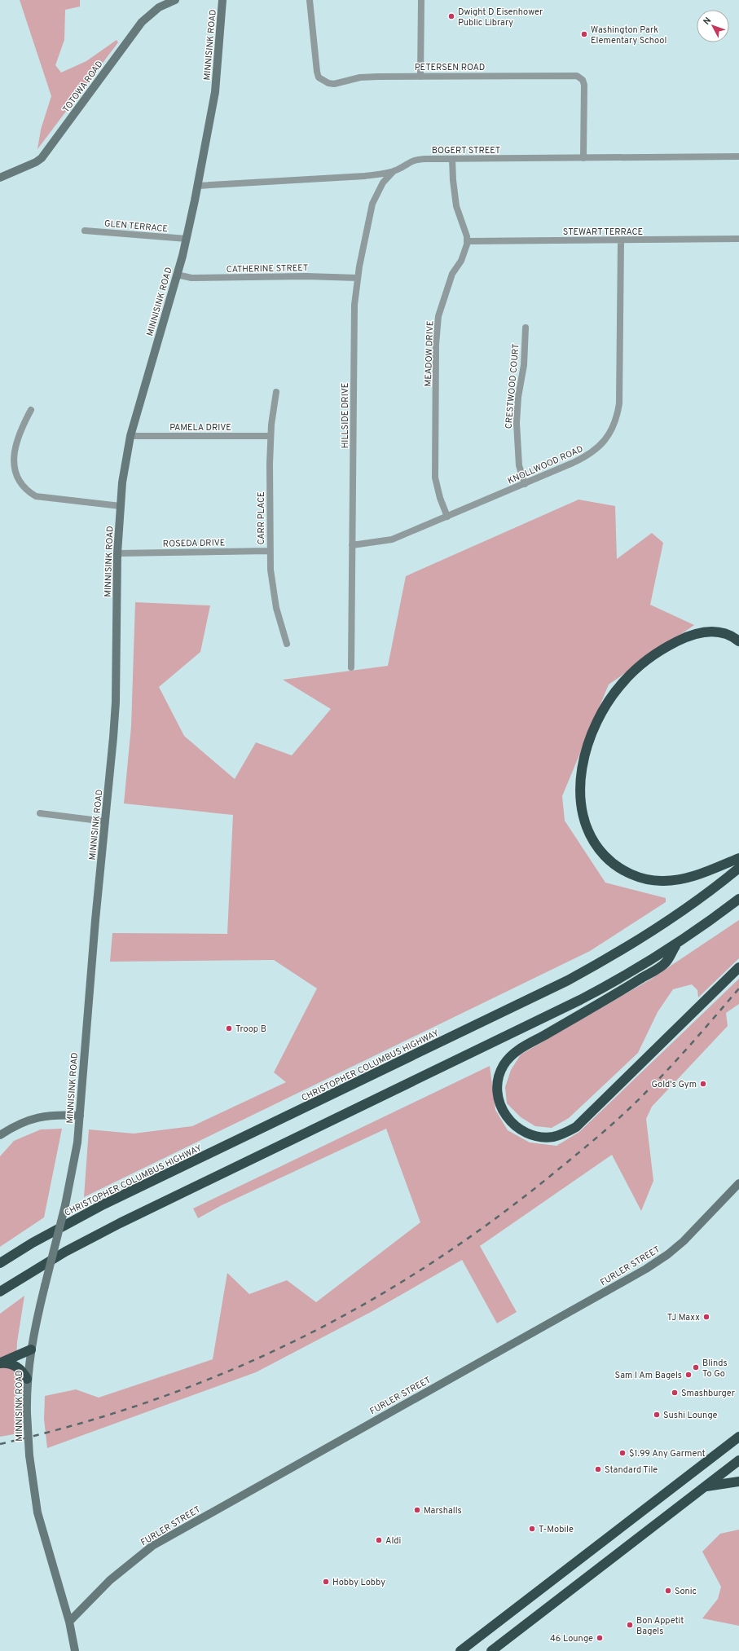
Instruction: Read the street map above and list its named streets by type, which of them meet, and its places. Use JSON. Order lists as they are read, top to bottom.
{
  "streets": {
    "highway": ["CHRISTOPHER COLUMBUS HIGHWAY"],
    "street": [
      "MINNISINK ROAD",
      "PETERSEN ROAD",
      "TOTOWA ROAD",
      "BOGERT STREET",
      "GLEN TERRACE",
      "STEWART TERRACE",
      "CATHERINE STREET",
      "MEADOW DRIVE",
      "CRESTWOOD COURT",
      "HILLSIDE DRIVE",
      "PAMELA DRIVE",
      "KNOLLWOOD ROAD",
      "CARR PLACE",
      "ROSEDA DRIVE",
      "FURLER STREET"
    ]
  },
  "crossings": [
    ["MINNISINK ROAD", "BOGERT STREET"],
    ["MINNISINK ROAD", "GLEN TERRACE"],
    ["MINNISINK ROAD", "CATHERINE STREET"],
    ["MINNISINK ROAD", "PAMELA DRIVE"],
    ["MINNISINK ROAD", "ROSEDA DRIVE"],
    ["MINNISINK ROAD", "FURLER STREET"],
    ["PETERSEN ROAD", "BOGERT STREET"],
    ["BOGERT STREET", "MEADOW DRIVE"],
    ["BOGERT STREET", "HILLSIDE DRIVE"],
    ["STEWART TERRACE", "MEADOW DRIVE"],
    ["STEWART TERRACE", "KNOLLWOOD ROAD"],
    ["CATHERINE STREET", "HILLSIDE DRIVE"],
    ["MEADOW DRIVE", "KNOLLWOOD ROAD"],
    ["CRESTWOOD COURT", "KNOLLWOOD ROAD"],
    ["HILLSIDE DRIVE", "KNOLLWOOD ROAD"],
    ["PAMELA DRIVE", "CARR PLACE"],
    ["CARR PLACE", "ROSEDA DRIVE"]
  ],
  "places": [
    "Dwight D Eisenhower Public Library",
    "Washington Park Elementary School",
    "Troop B",
    "Gold's Gym",
    "TJ Maxx",
    "Blinds To Go",
    "Sam I Am Bagels",
    "Smashburger",
    "Sushi Lounge",
    "$1.99 Any Garment",
    "Standard Tile",
    "Marshalls",
    "T-Mobile",
    "Aldi",
    "Hobby Lobby",
    "Sonic",
    "Bon Appetit Bagels",
    "46 Lounge"
  ],
  "north": "top left"
}
